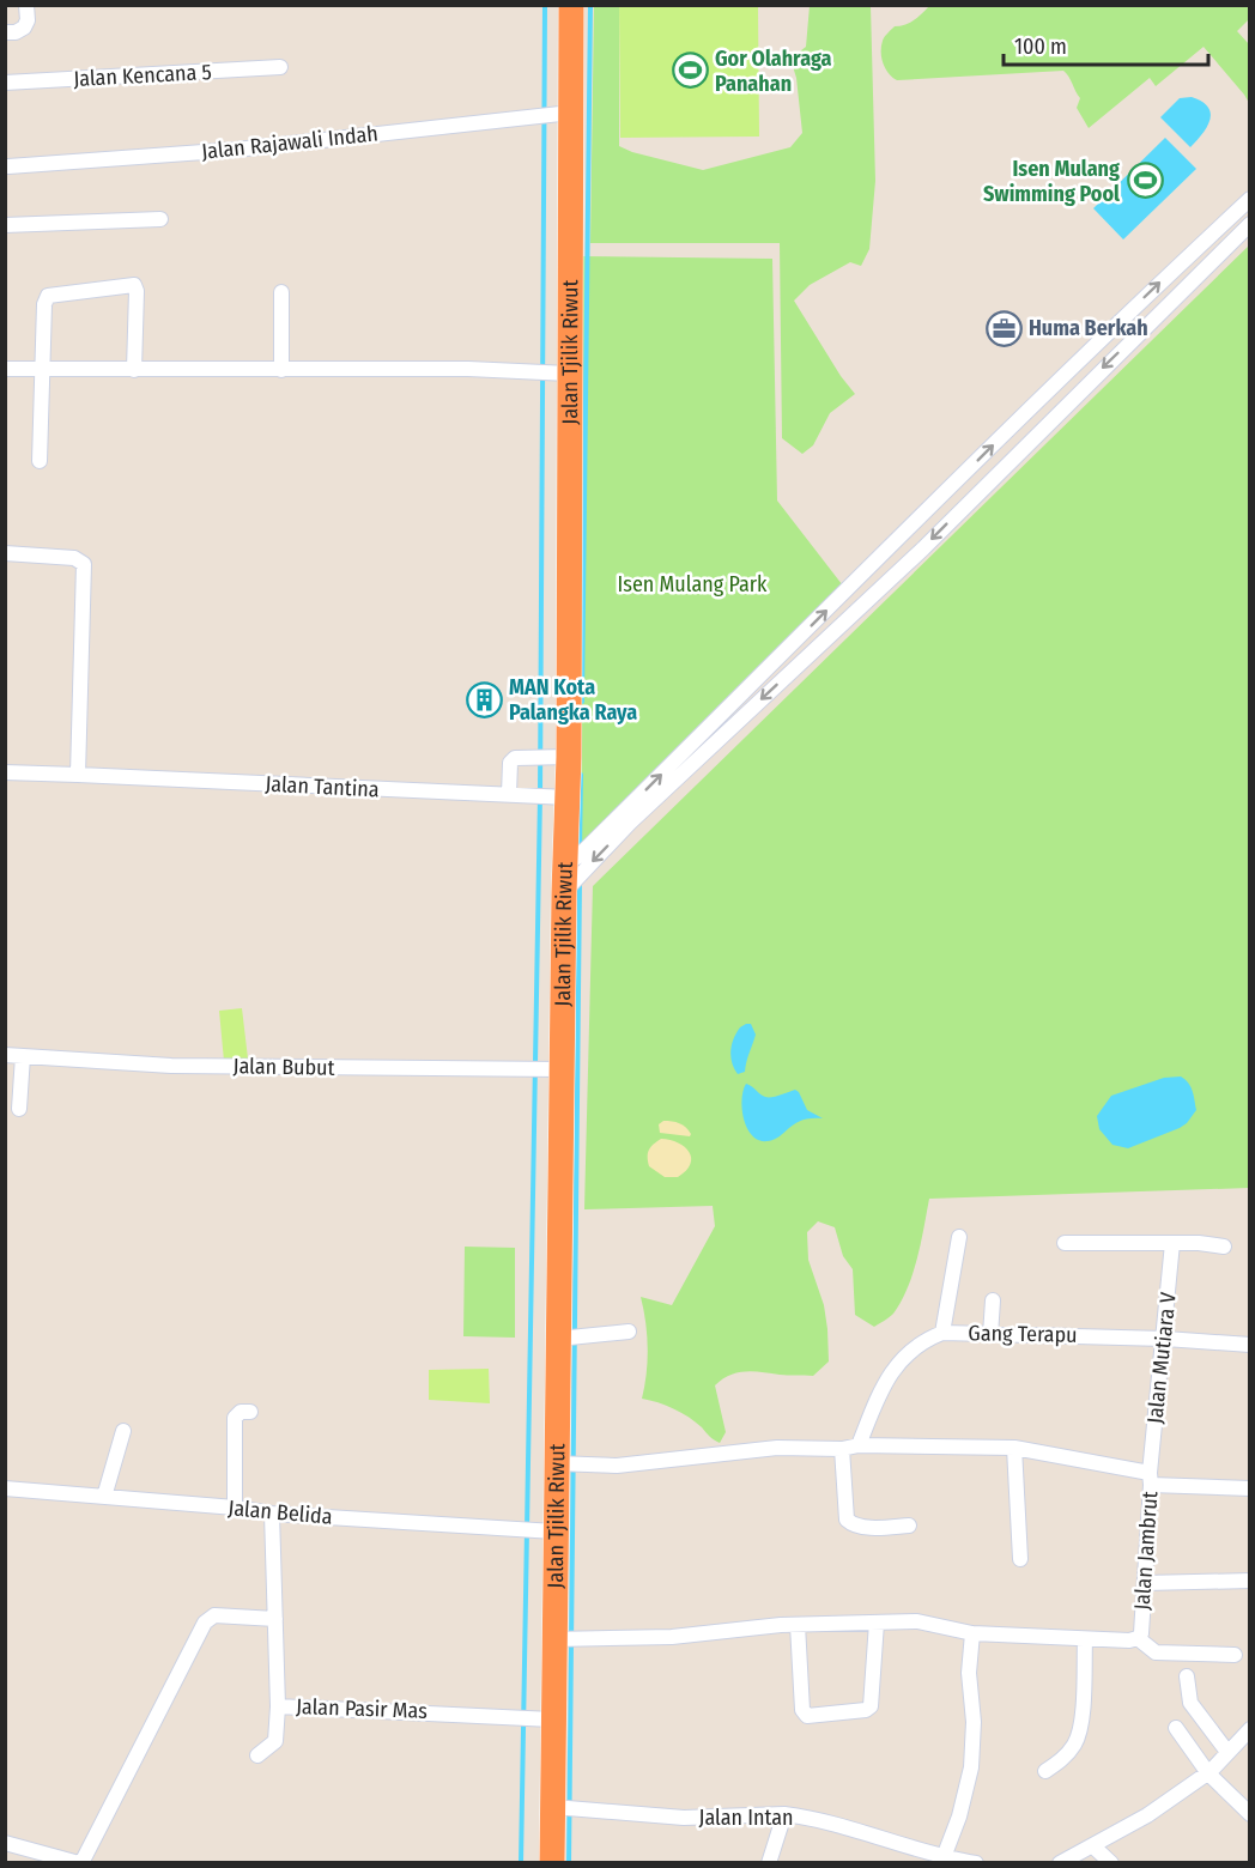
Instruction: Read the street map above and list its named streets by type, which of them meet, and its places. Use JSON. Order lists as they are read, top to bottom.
{
  "streets": {
    "highway": ["Jalan Tjilik Riwut"],
    "street": [
      "Jalan Kencana 5",
      "Jalan Rajawali Indah",
      "Jalan Tantina",
      "Jalan Bubut",
      "Gang Terapu",
      "Jalan Mutiara V",
      "Jalan Belida",
      "Jalan Jambrut",
      "Jalan Pasir Mas",
      "Jalan Intan"
    ]
  },
  "crossings": [
    ["Jalan Rajawali Indah", "Jalan Tjilik Riwut"],
    ["Jalan Tjilik Riwut", "Jalan Tantina"],
    ["Jalan Tjilik Riwut", "Jalan Bubut"],
    ["Jalan Tjilik Riwut", "Jalan Belida"],
    ["Jalan Tjilik Riwut", "Jalan Jambrut"],
    ["Jalan Tjilik Riwut", "Jalan Pasir Mas"],
    ["Jalan Tjilik Riwut", "Jalan Intan"],
    ["Gang Terapu", "Jalan Mutiara V"],
    ["Gang Terapu", "Jalan Jambrut"],
    ["Jalan Mutiara V", "Jalan Jambrut"],
    ["Jalan Belida", "Jalan Pasir Mas"]
  ],
  "parks": ["Isen Mulang Park"],
  "places": {
    "sports": ["Gor Olahraga Panahan", "Isen Mulang Swimming Pool"],
    "office": ["Huma Berkah"],
    "building": ["MAN Kota Palangka Raya"]
  },
  "scale_bar": "100 m"
}
